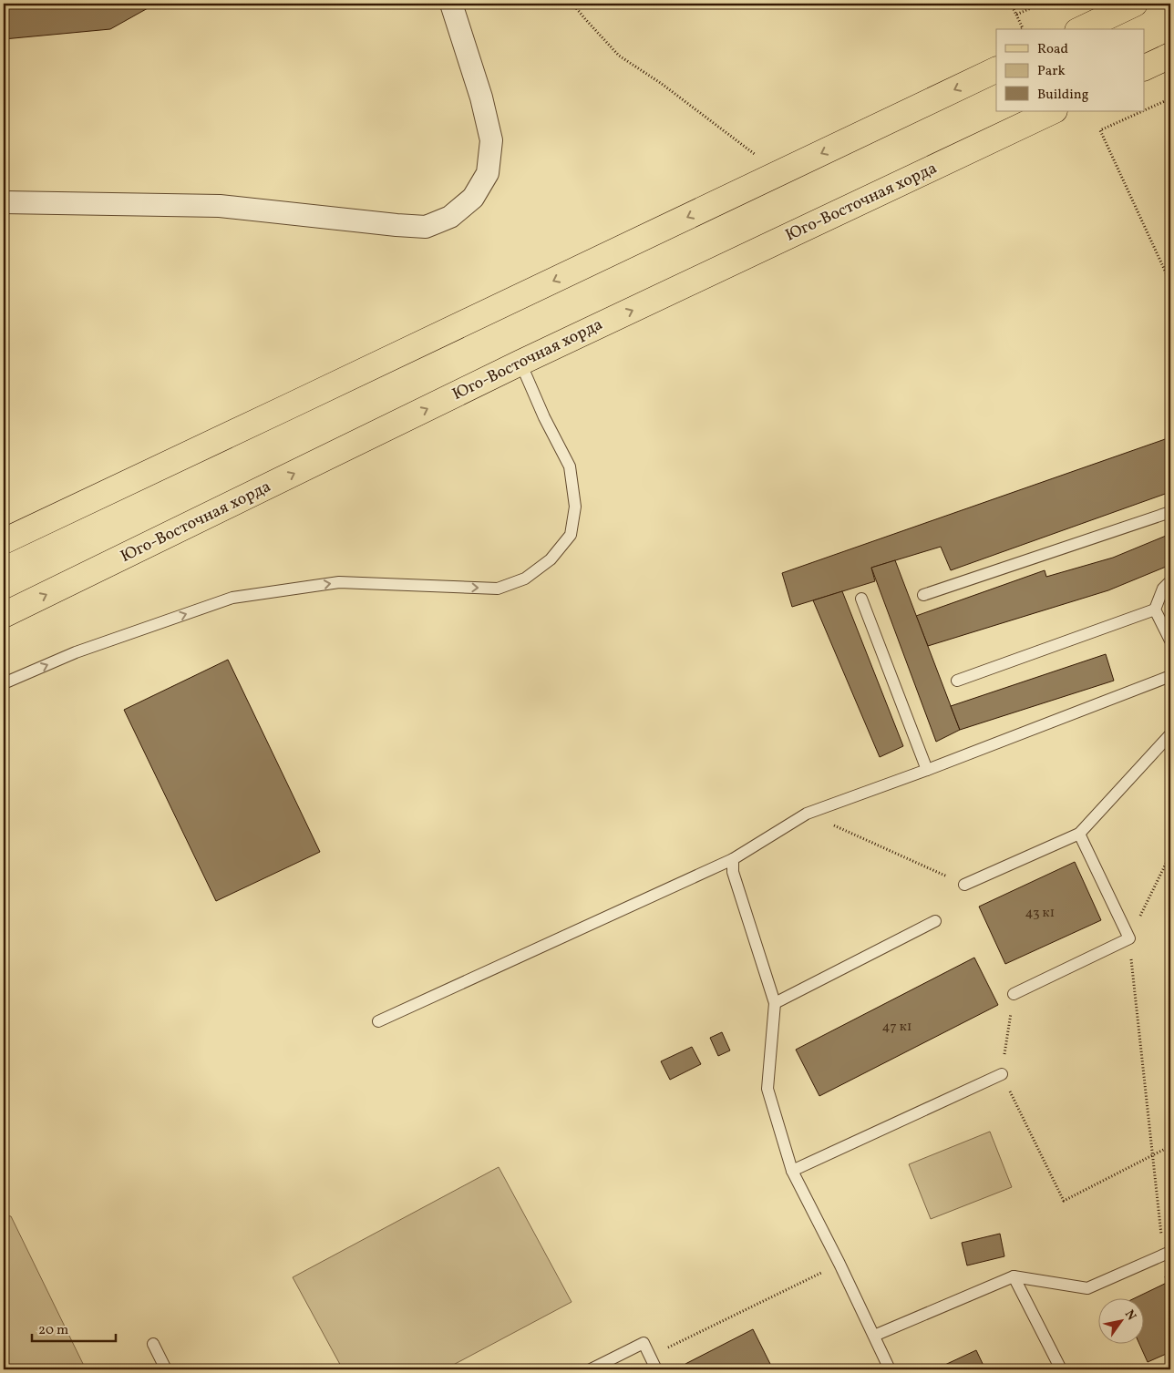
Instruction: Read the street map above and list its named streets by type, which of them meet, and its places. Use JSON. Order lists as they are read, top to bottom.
{
  "streets": {
    "main road": ["Юго-Восточная хорда"]
  },
  "house_numbers": ["43 к1", "47 к1"],
  "legend": ["Road", "Park", "Building"],
  "scale_bar": "20 m",
  "north": "top right"
}
